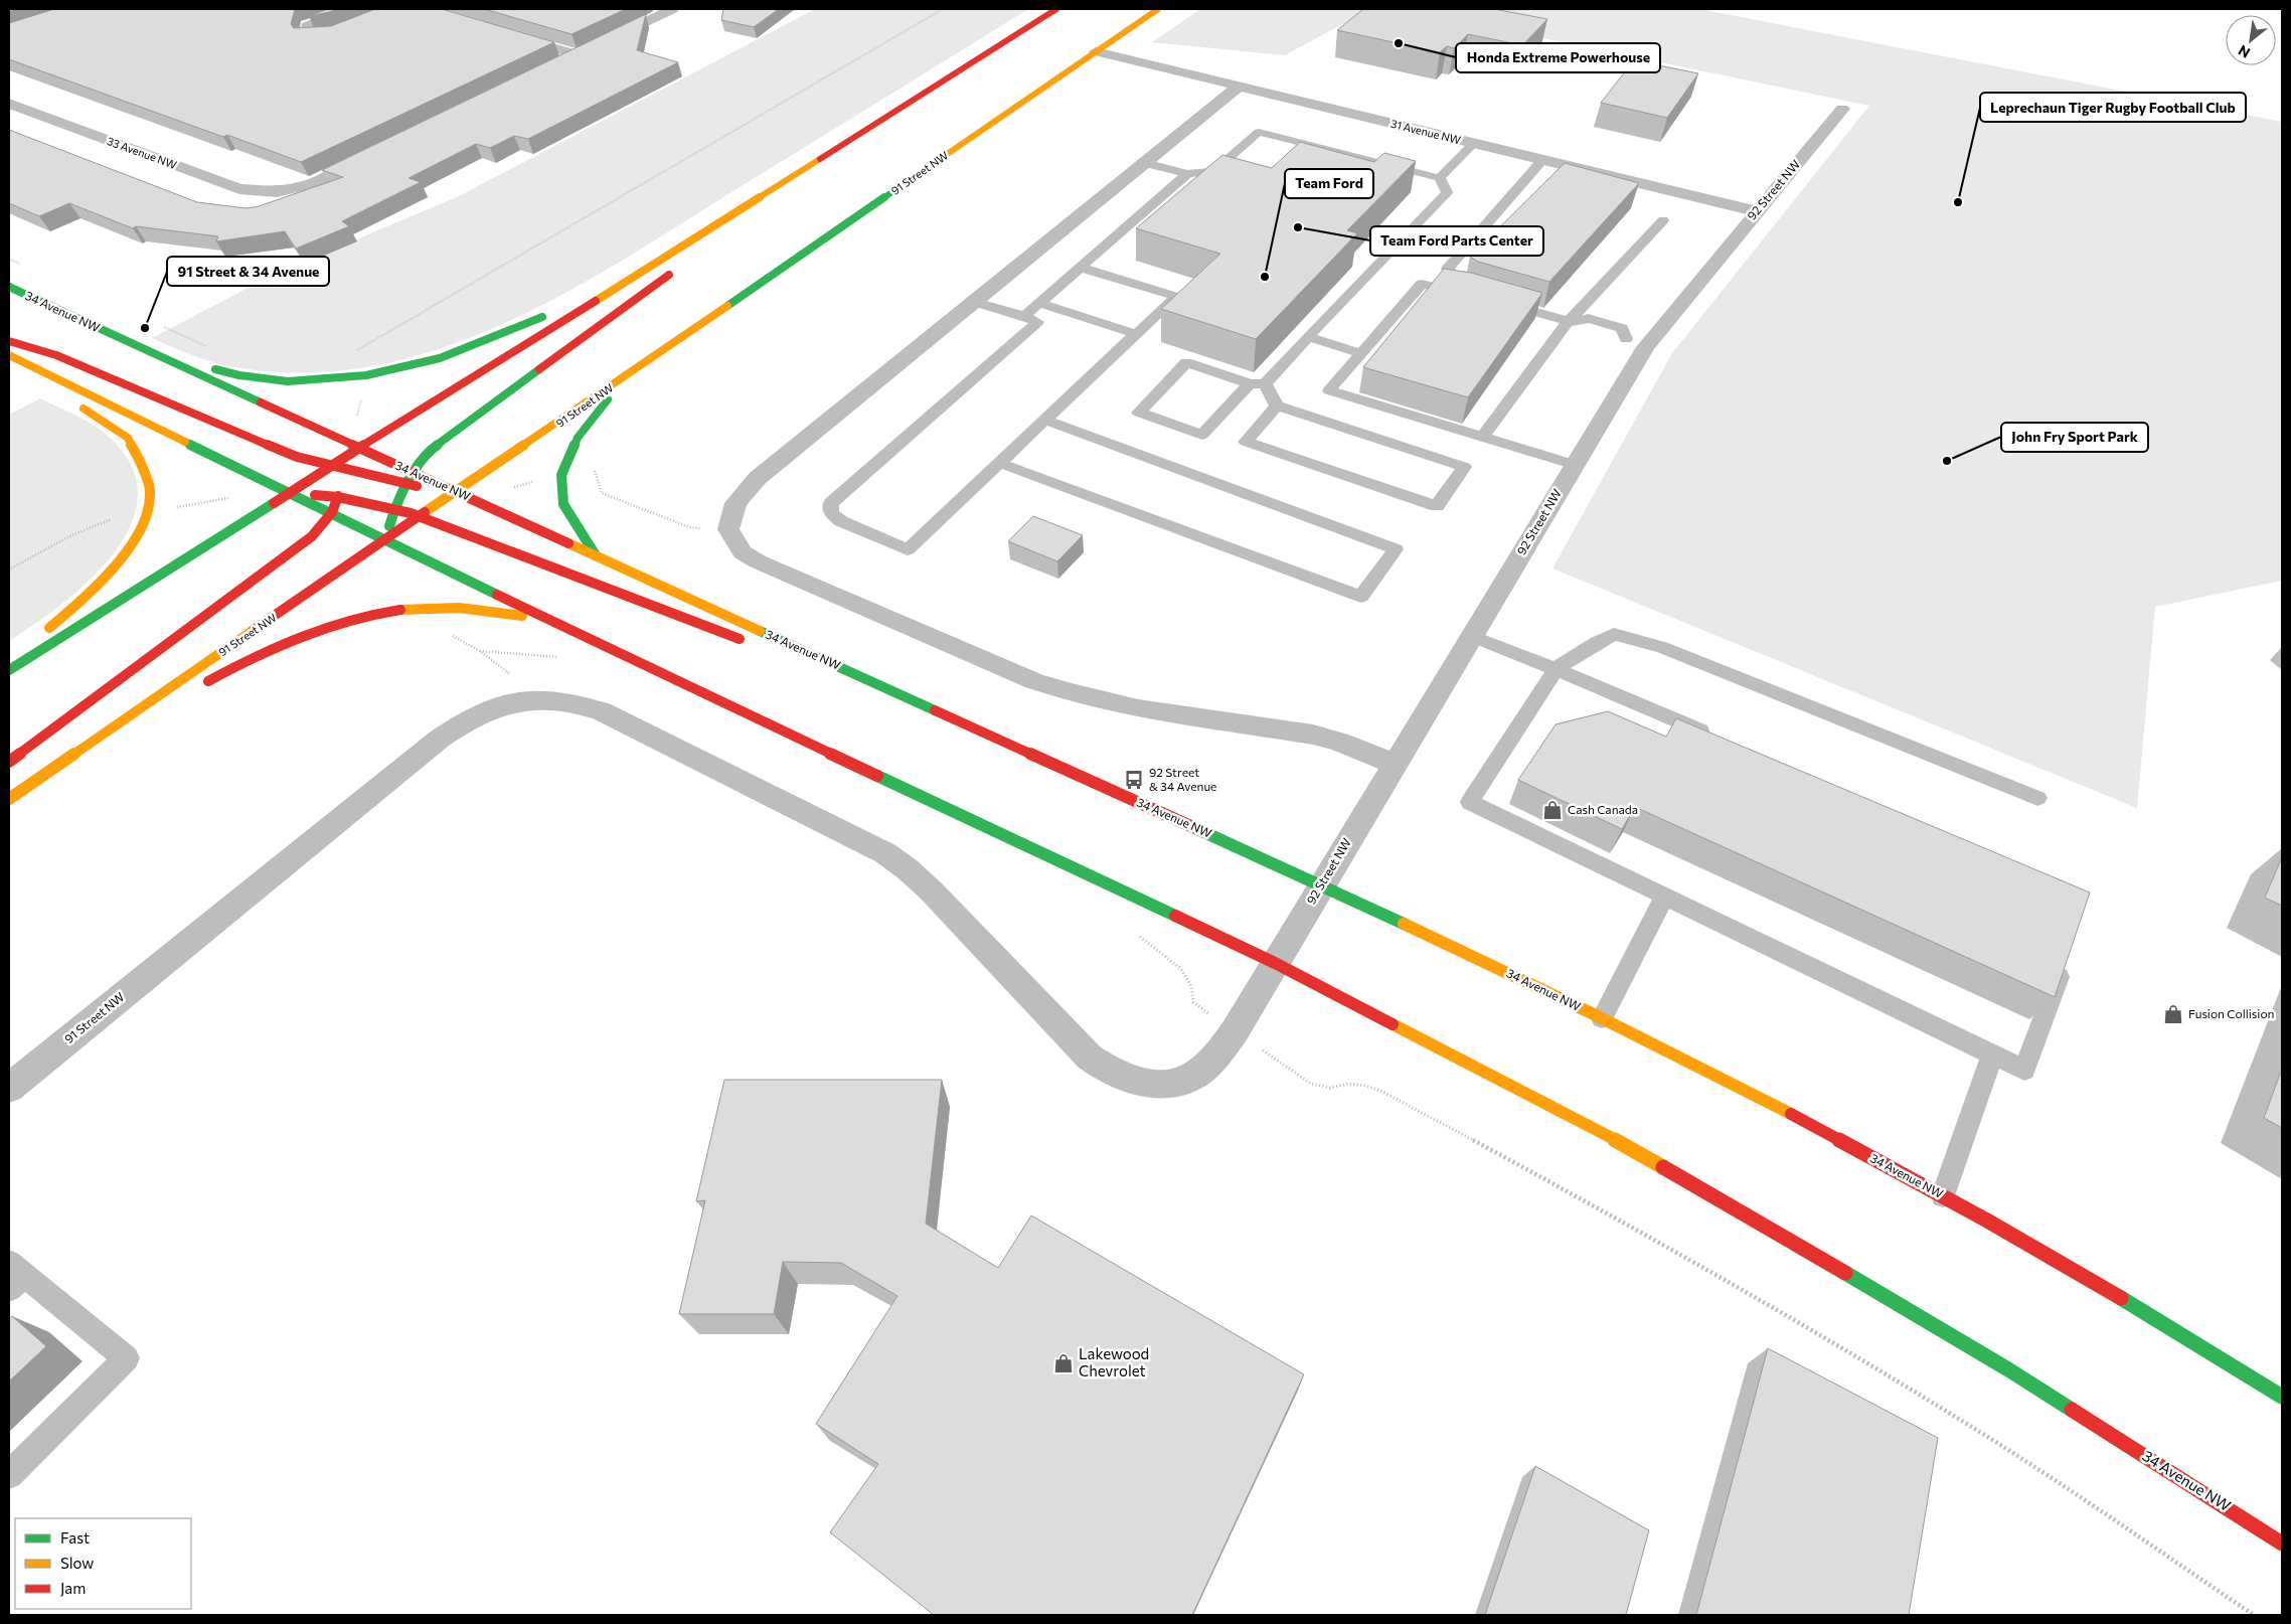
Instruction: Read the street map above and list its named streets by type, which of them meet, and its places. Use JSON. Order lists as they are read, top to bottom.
{
  "streets": {
    "main road": ["91 Street NW", "34 Avenue NW"],
    "street": ["31 Avenue NW", "33 Avenue NW", "92 Street NW"]
  },
  "crossings": [
    ["31 Avenue NW", "91 Street NW"],
    ["31 Avenue NW", "92 Street NW"],
    ["91 Street NW", "34 Avenue NW"],
    ["92 Street NW", "34 Avenue NW"]
  ],
  "places": {
    "other": [
      "Honda Extreme Powerhouse",
      "Leprechaun Tiger Rugby Football Club",
      "Team Ford Parts Center",
      "Team Ford",
      "91 Street & 34 Avenue",
      "John Fry Sport Park"
    ],
    "bus stop": ["92 Street & 34 Avenue"],
    "shop": ["Cash Canada", "Fusion Collision", "Lakewood Chevrolet"]
  },
  "legend": ["Fast", "Slow", "Jam"],
  "north": "bottom left"
}
